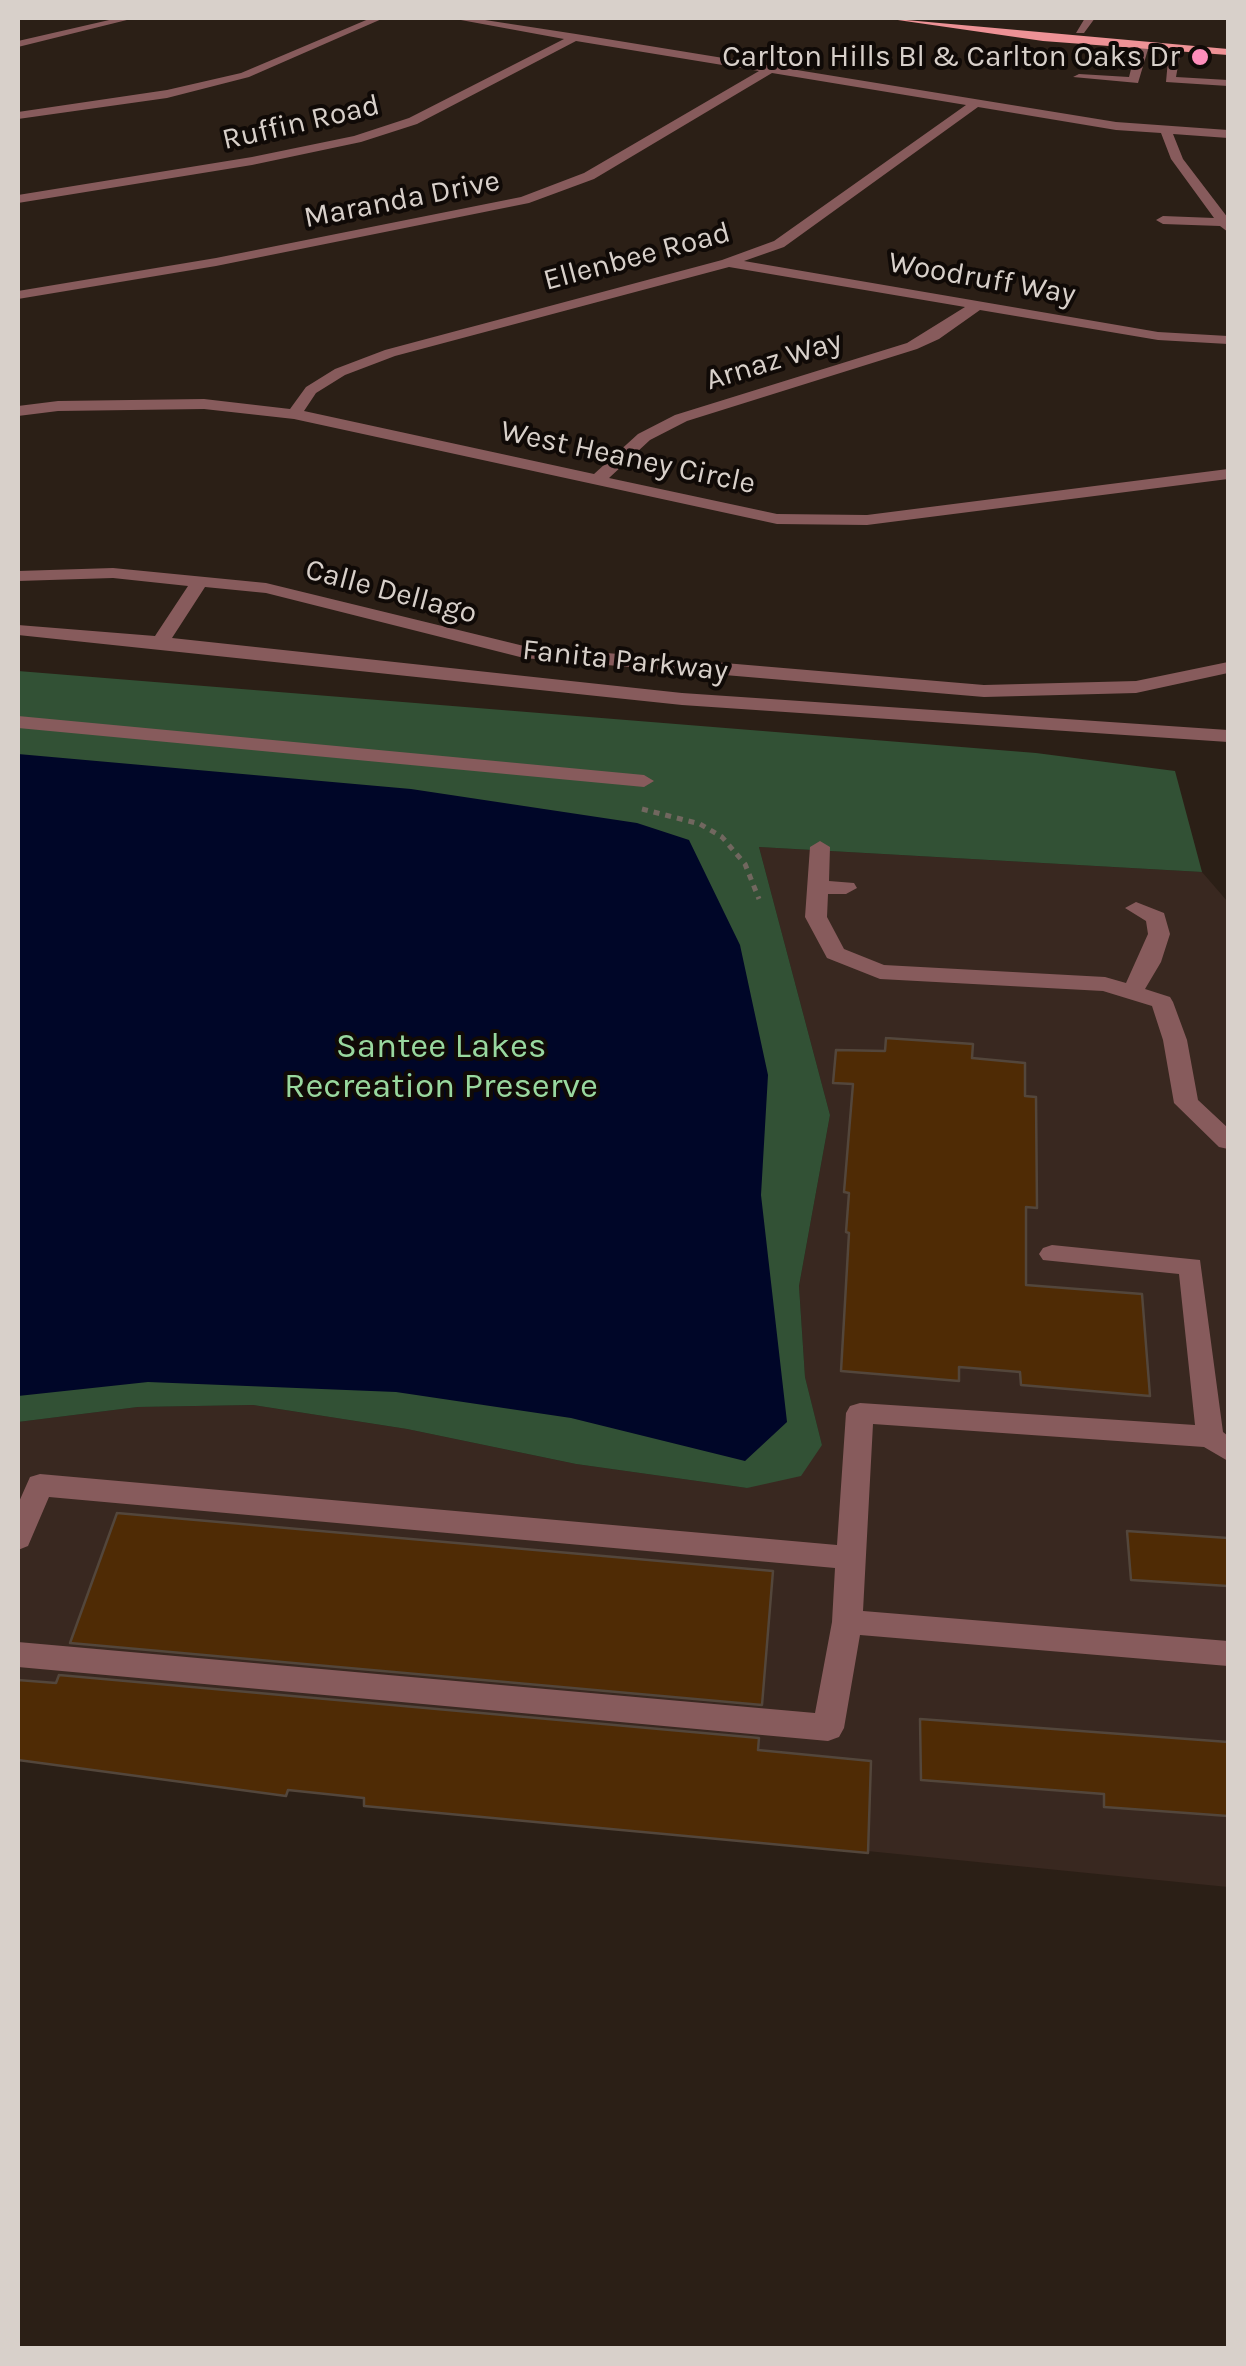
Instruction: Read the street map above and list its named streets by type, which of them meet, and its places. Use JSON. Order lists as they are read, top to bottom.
{
  "streets": {
    "street": [
      "Ruffin Road",
      "Maranda Drive",
      "Ellenbee Road",
      "Woodruff Way",
      "Arnaz Way",
      "West Heaney Circle",
      "Calle Dellago",
      "Fanita Parkway"
    ]
  },
  "crossings": [
    ["Ellenbee Road", "Woodruff Way"],
    ["Ellenbee Road", "West Heaney Circle"],
    ["Woodruff Way", "Arnaz Way"],
    ["Arnaz Way", "West Heaney Circle"]
  ],
  "parks": ["Santee Lakes Recreation Preserve"],
  "places": ["Carlton Hills Bl & Carlton Oaks Dr"]
}
